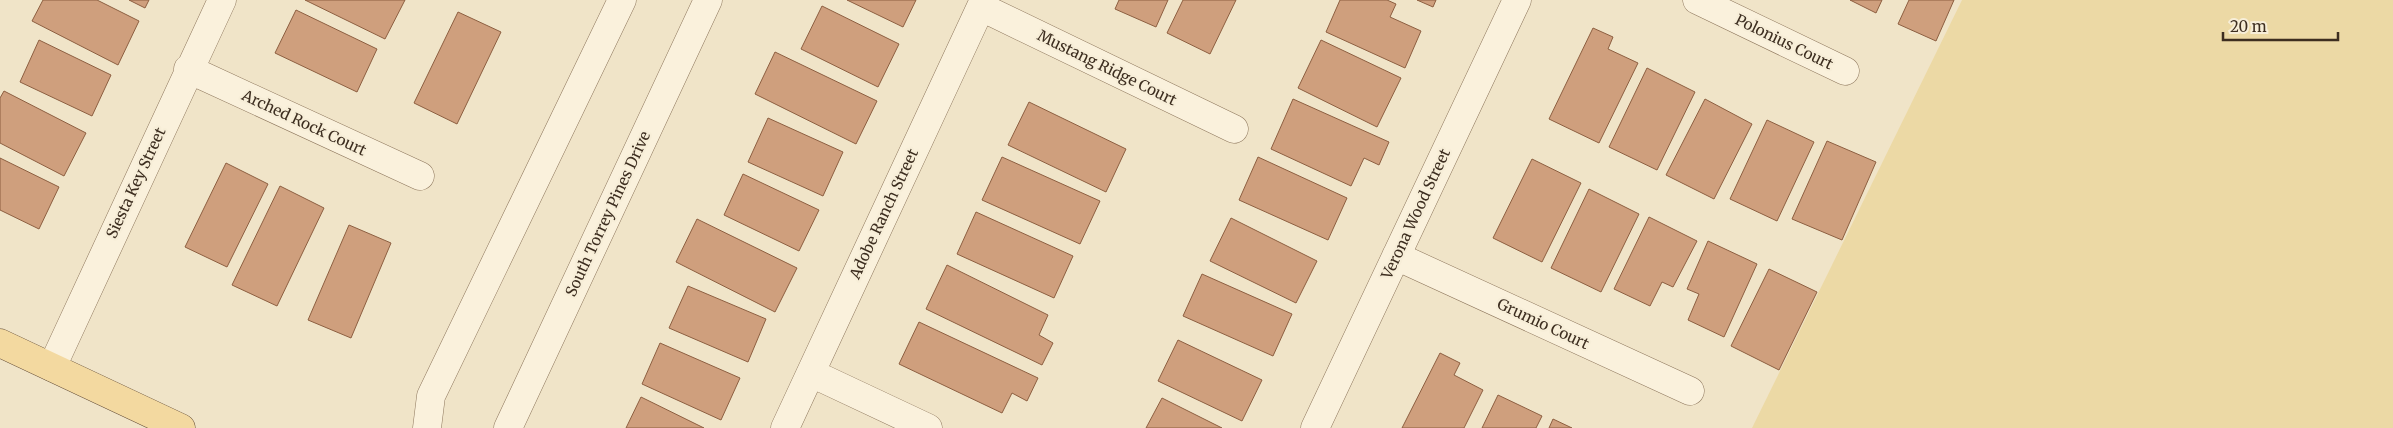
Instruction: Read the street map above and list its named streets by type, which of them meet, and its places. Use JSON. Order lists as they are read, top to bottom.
{
  "streets": {
    "street": [
      "Polonius Court",
      "Mustang Ridge Court",
      "Arched Rock Court",
      "Siesta Key Street",
      "South Torrey Pines Drive",
      "Adobe Ranch Street",
      "Verona Wood Street",
      "Grumio Court"
    ]
  },
  "crossings": [
    ["Mustang Ridge Court", "Adobe Ranch Street"],
    ["Arched Rock Court", "Siesta Key Street"],
    ["Verona Wood Street", "Grumio Court"]
  ],
  "scale_bar": "20 m"
}
